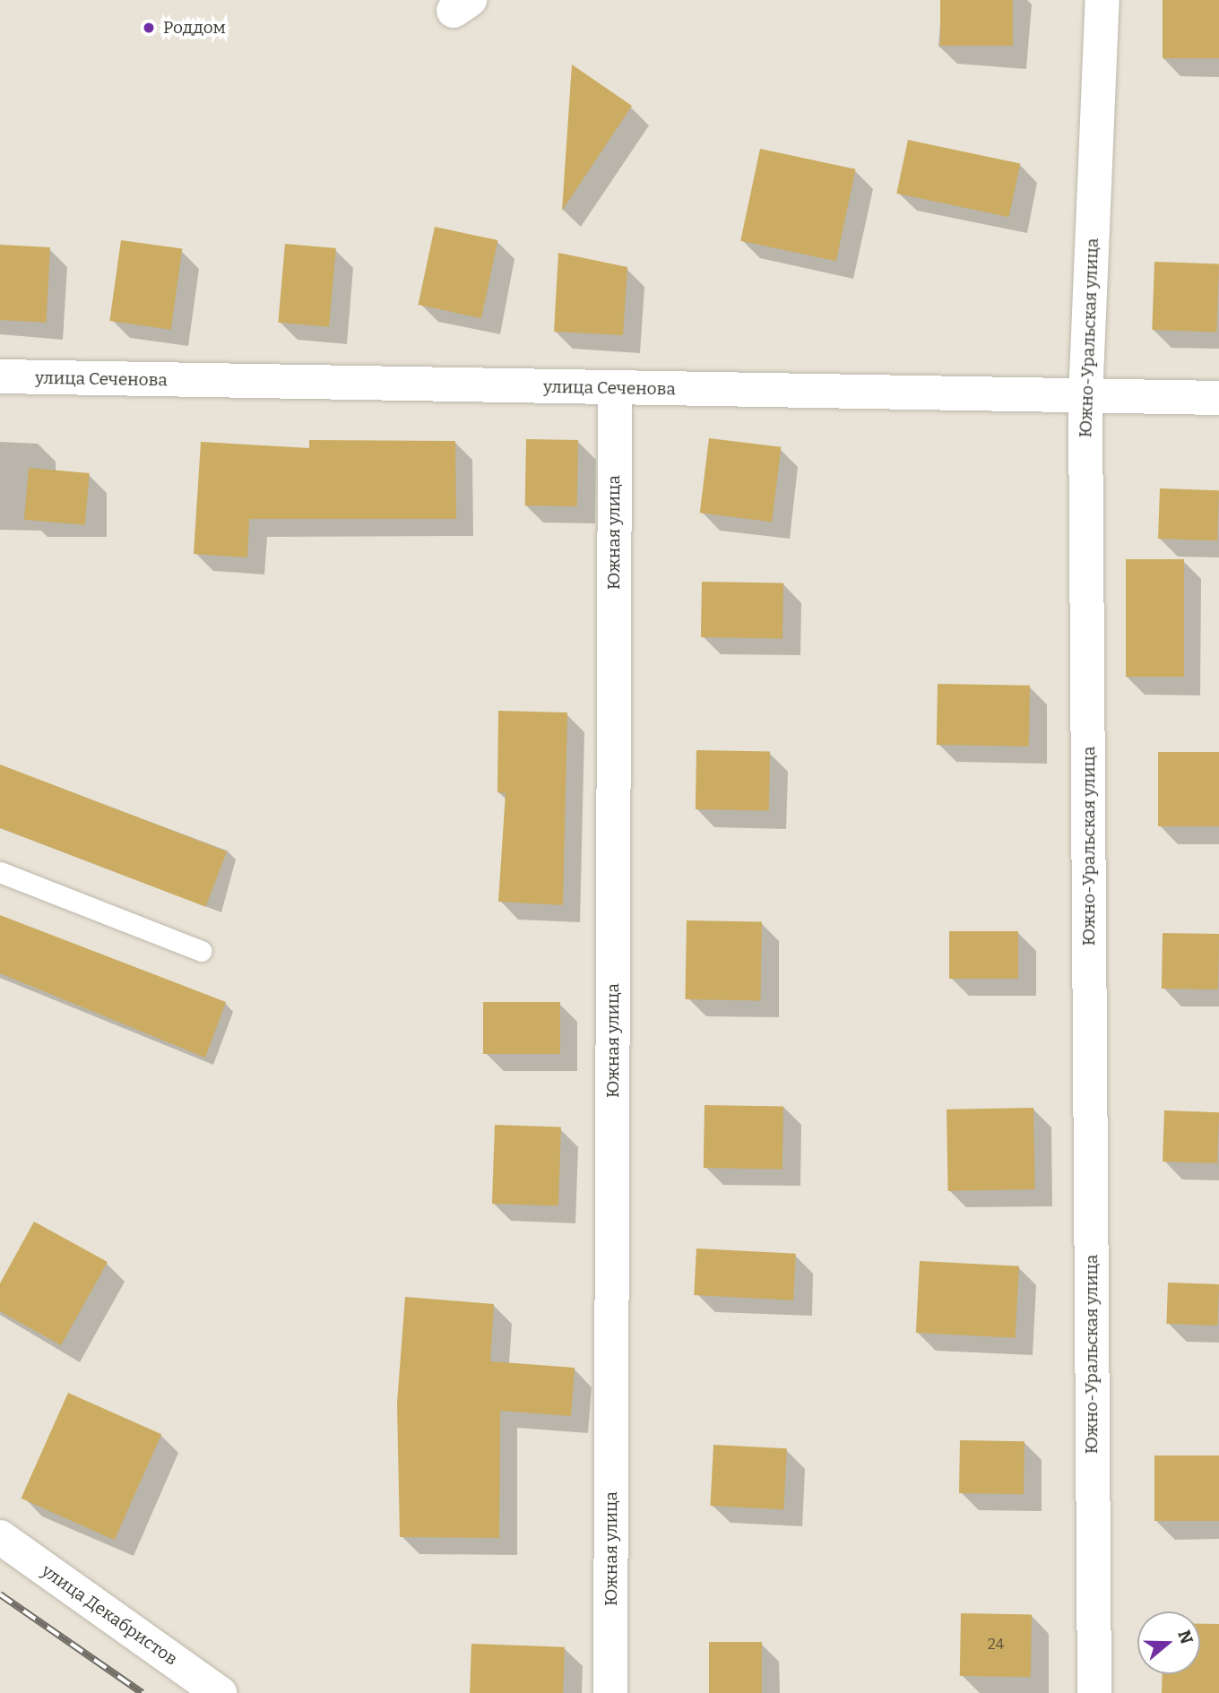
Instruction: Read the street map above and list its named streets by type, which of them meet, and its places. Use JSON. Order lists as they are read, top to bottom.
{
  "streets": {
    "street": [
      "Южно-Уральская улица",
      "улица Сеченова",
      "Южная улица",
      "улица Декабристов"
    ]
  },
  "crossings": [
    ["Южно-Уральская улица", "улица Сеченова"],
    ["улица Сеченова", "Южная улица"]
  ],
  "places": ["Роддом"],
  "house_numbers": ["24"],
  "north": "right"
}
